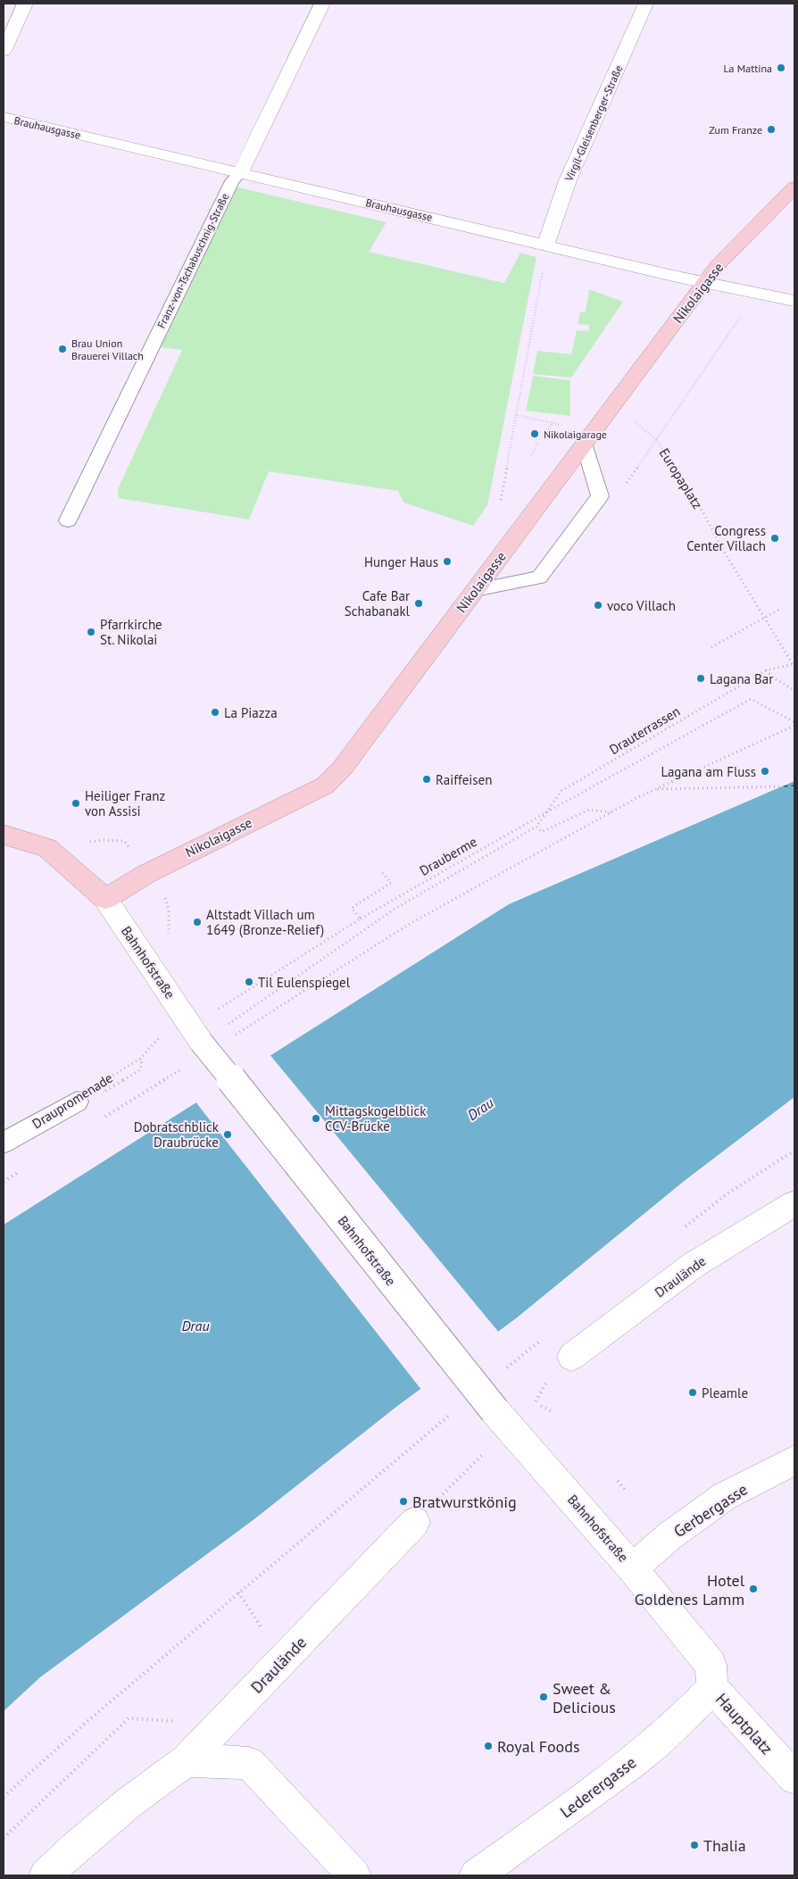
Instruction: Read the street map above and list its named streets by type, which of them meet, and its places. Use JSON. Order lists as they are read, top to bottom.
{
  "streets": {
    "street": [
      "Virgil-Gleisenberger-Straße",
      "Brauhausgasse",
      "Franz-von-Tschabuschnig-Straße",
      "Nikolaigasse",
      "Bahnhofstraße",
      "Draulände",
      "Gerbergasse",
      "Hauptplatz",
      "Lederergasse"
    ],
    "lane": ["Draupromenade"],
    "path": ["Europaplatz", "Drauterrassen", "Drauberme"]
  },
  "crossings": [
    ["Virgil-Gleisenberger-Straße", "Brauhausgasse"],
    ["Brauhausgasse", "Franz-von-Tschabuschnig-Straße"],
    ["Brauhausgasse", "Nikolaigasse"],
    ["Nikolaigasse", "Europaplatz"],
    ["Nikolaigasse", "Bahnhofstraße"],
    ["Europaplatz", "Drauterrassen"],
    ["Drauterrassen", "Drauberme"],
    ["Bahnhofstraße", "Gerbergasse"],
    ["Bahnhofstraße", "Hauptplatz"],
    ["Bahnhofstraße", "Lederergasse"],
    ["Hauptplatz", "Lederergasse"]
  ],
  "water": ["Drau"],
  "places": [
    "La Mattina",
    "Zum Franze",
    "Brau Union Brauerei Villach",
    "Nikolaigarage",
    "Congress Center Villach",
    "Hunger Haus",
    "Cafe Bar Schabanakl",
    "voco Villach",
    "Pfarrkirche St. Nikolai",
    "Lagana Bar",
    "La Piazza",
    "Lagana am Fluss",
    "Raiffeisen",
    "Heiliger Franz von Assisi",
    "Altstadt Villach um 1649 (Bronze-Relief)",
    "Til Eulenspiegel",
    "Mittagskogelblick CCV-Brücke",
    "Dobratschblick Draubrücke",
    "Pleamle",
    "Bratwurstkönig",
    "Hotel Goldenes Lamm",
    "Sweet & Delicious",
    "Royal Foods",
    "Thalia"
  ]
}
